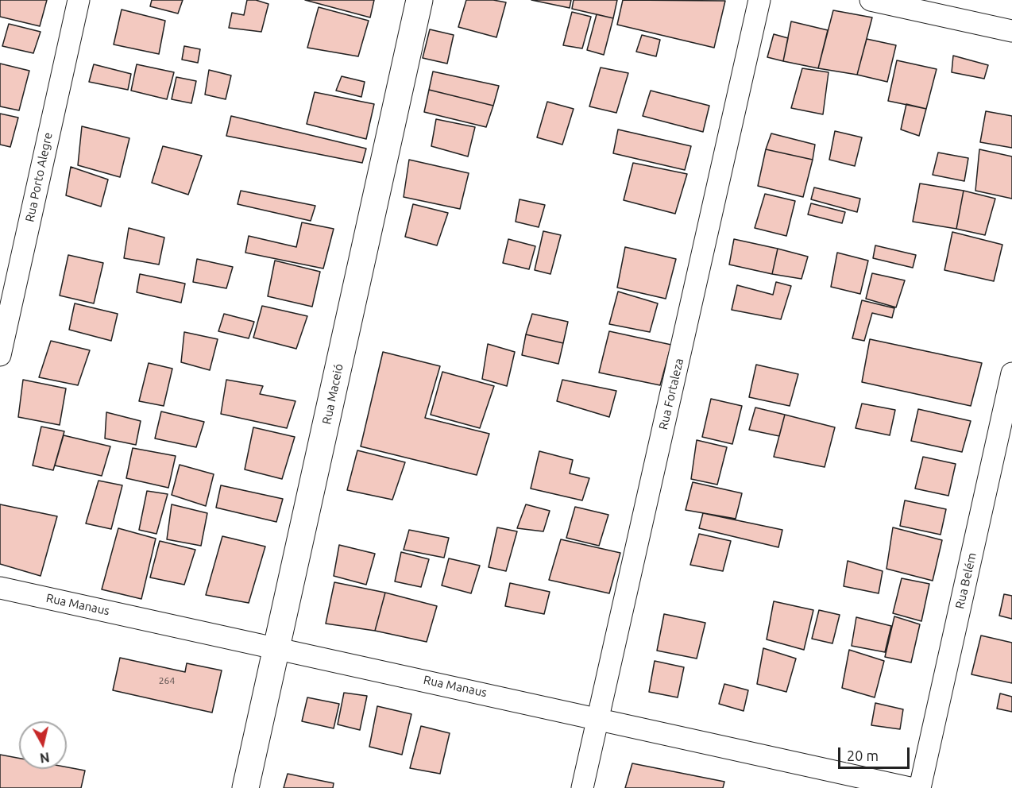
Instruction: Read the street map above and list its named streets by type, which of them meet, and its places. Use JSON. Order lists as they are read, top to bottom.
{
  "streets": {
    "street": [
      "Rua Porto Alegre",
      "Rua Maceió",
      "Rua Fortaleza",
      "Rua Belém",
      "Rua Manaus"
    ]
  },
  "crossings": [
    ["Rua Maceió", "Rua Manaus"],
    ["Rua Fortaleza", "Rua Manaus"]
  ],
  "house_numbers": ["264"],
  "scale_bar": "20 m",
  "north": "bottom"
}
